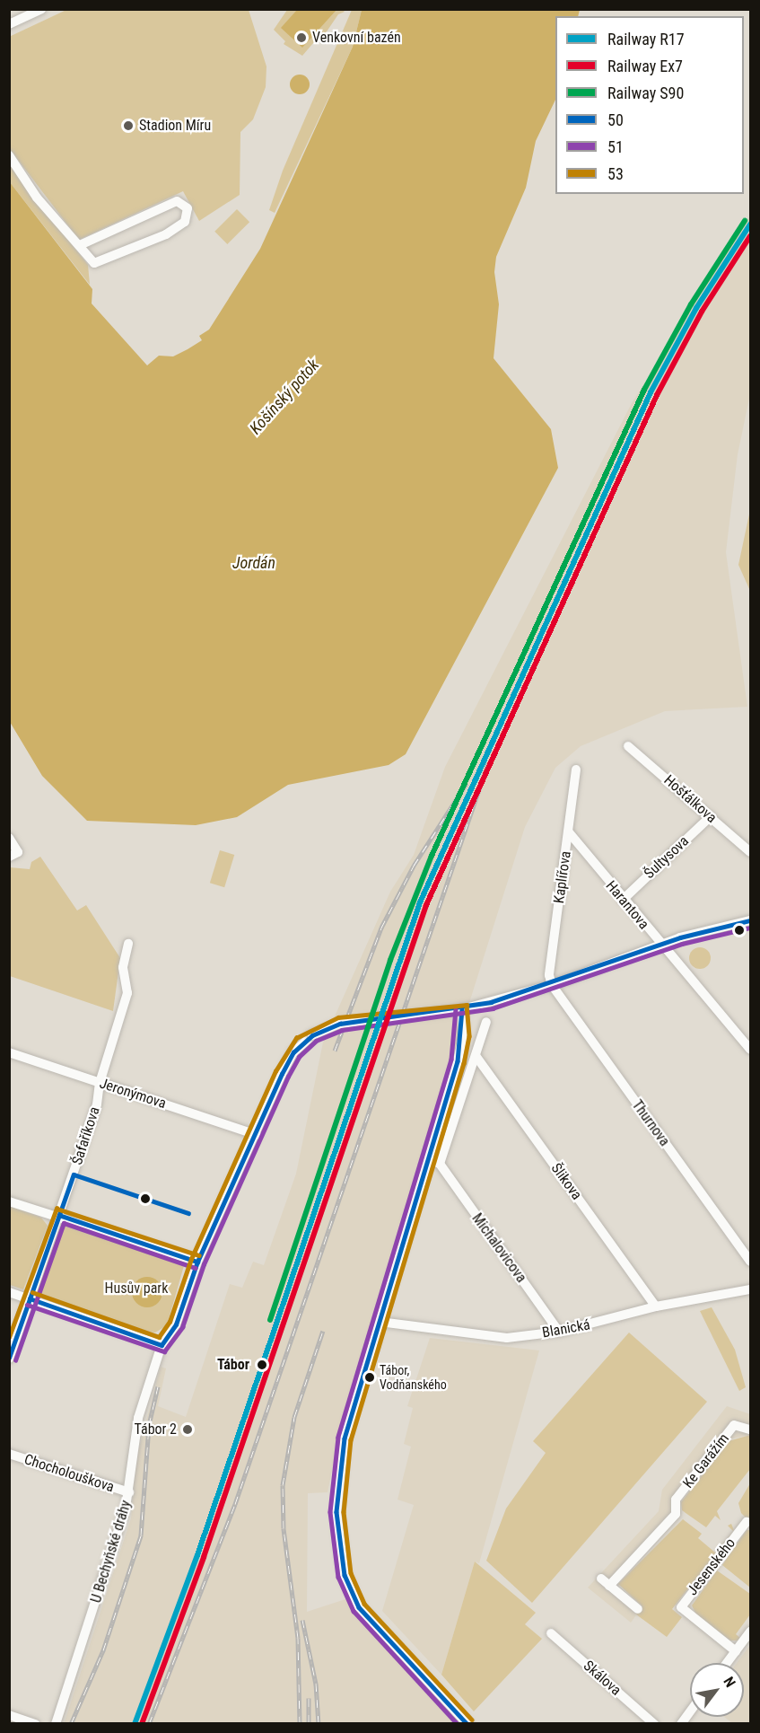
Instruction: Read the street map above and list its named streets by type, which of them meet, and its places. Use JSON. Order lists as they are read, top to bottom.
{
  "streets": {
    "street": [
      "Hošťálkova",
      "Šultysova",
      "Kaplířova",
      "Harantova",
      "Jeronýmova",
      "Thurnova",
      "Šafaříkova",
      "Šlikova",
      "Michalovicova",
      "Blanická",
      "Ke Garážím",
      "Chocholouškova",
      "U Bechyňské dráhy",
      "Jesenského",
      "Skálova"
    ]
  },
  "crossings": [
    ["Hošťálkova", "Šultysova"],
    ["Šultysova", "Harantova"],
    ["Kaplířova", "Harantova"],
    ["Kaplířova", "Thurnova"],
    ["Jeronýmova", "Šafaříkova"],
    ["Jeronýmova", "U Bechyňské dráhy"],
    ["Šlikova", "Blanická"],
    ["Michalovicova", "Blanická"],
    ["Chocholouškova", "U Bechyňské dráhy"]
  ],
  "water": ["Košínský potok", "Jordán"],
  "parks": ["Husův park"],
  "places": [
    "Venkovní bazén",
    "Stadion Míru",
    "Tábor",
    "Tábor, Vodňanského",
    "Tábor 2"
  ],
  "lines": [
    "rail line S90",
    "rail line R17",
    "rail line Ex7",
    "transit line 50",
    "transit line 51",
    "transit line 53"
  ],
  "legend": [
    "Railway R17",
    "Railway Ex7",
    "Railway S90",
    "50",
    "51",
    "53"
  ],
  "north": "top right"
}
